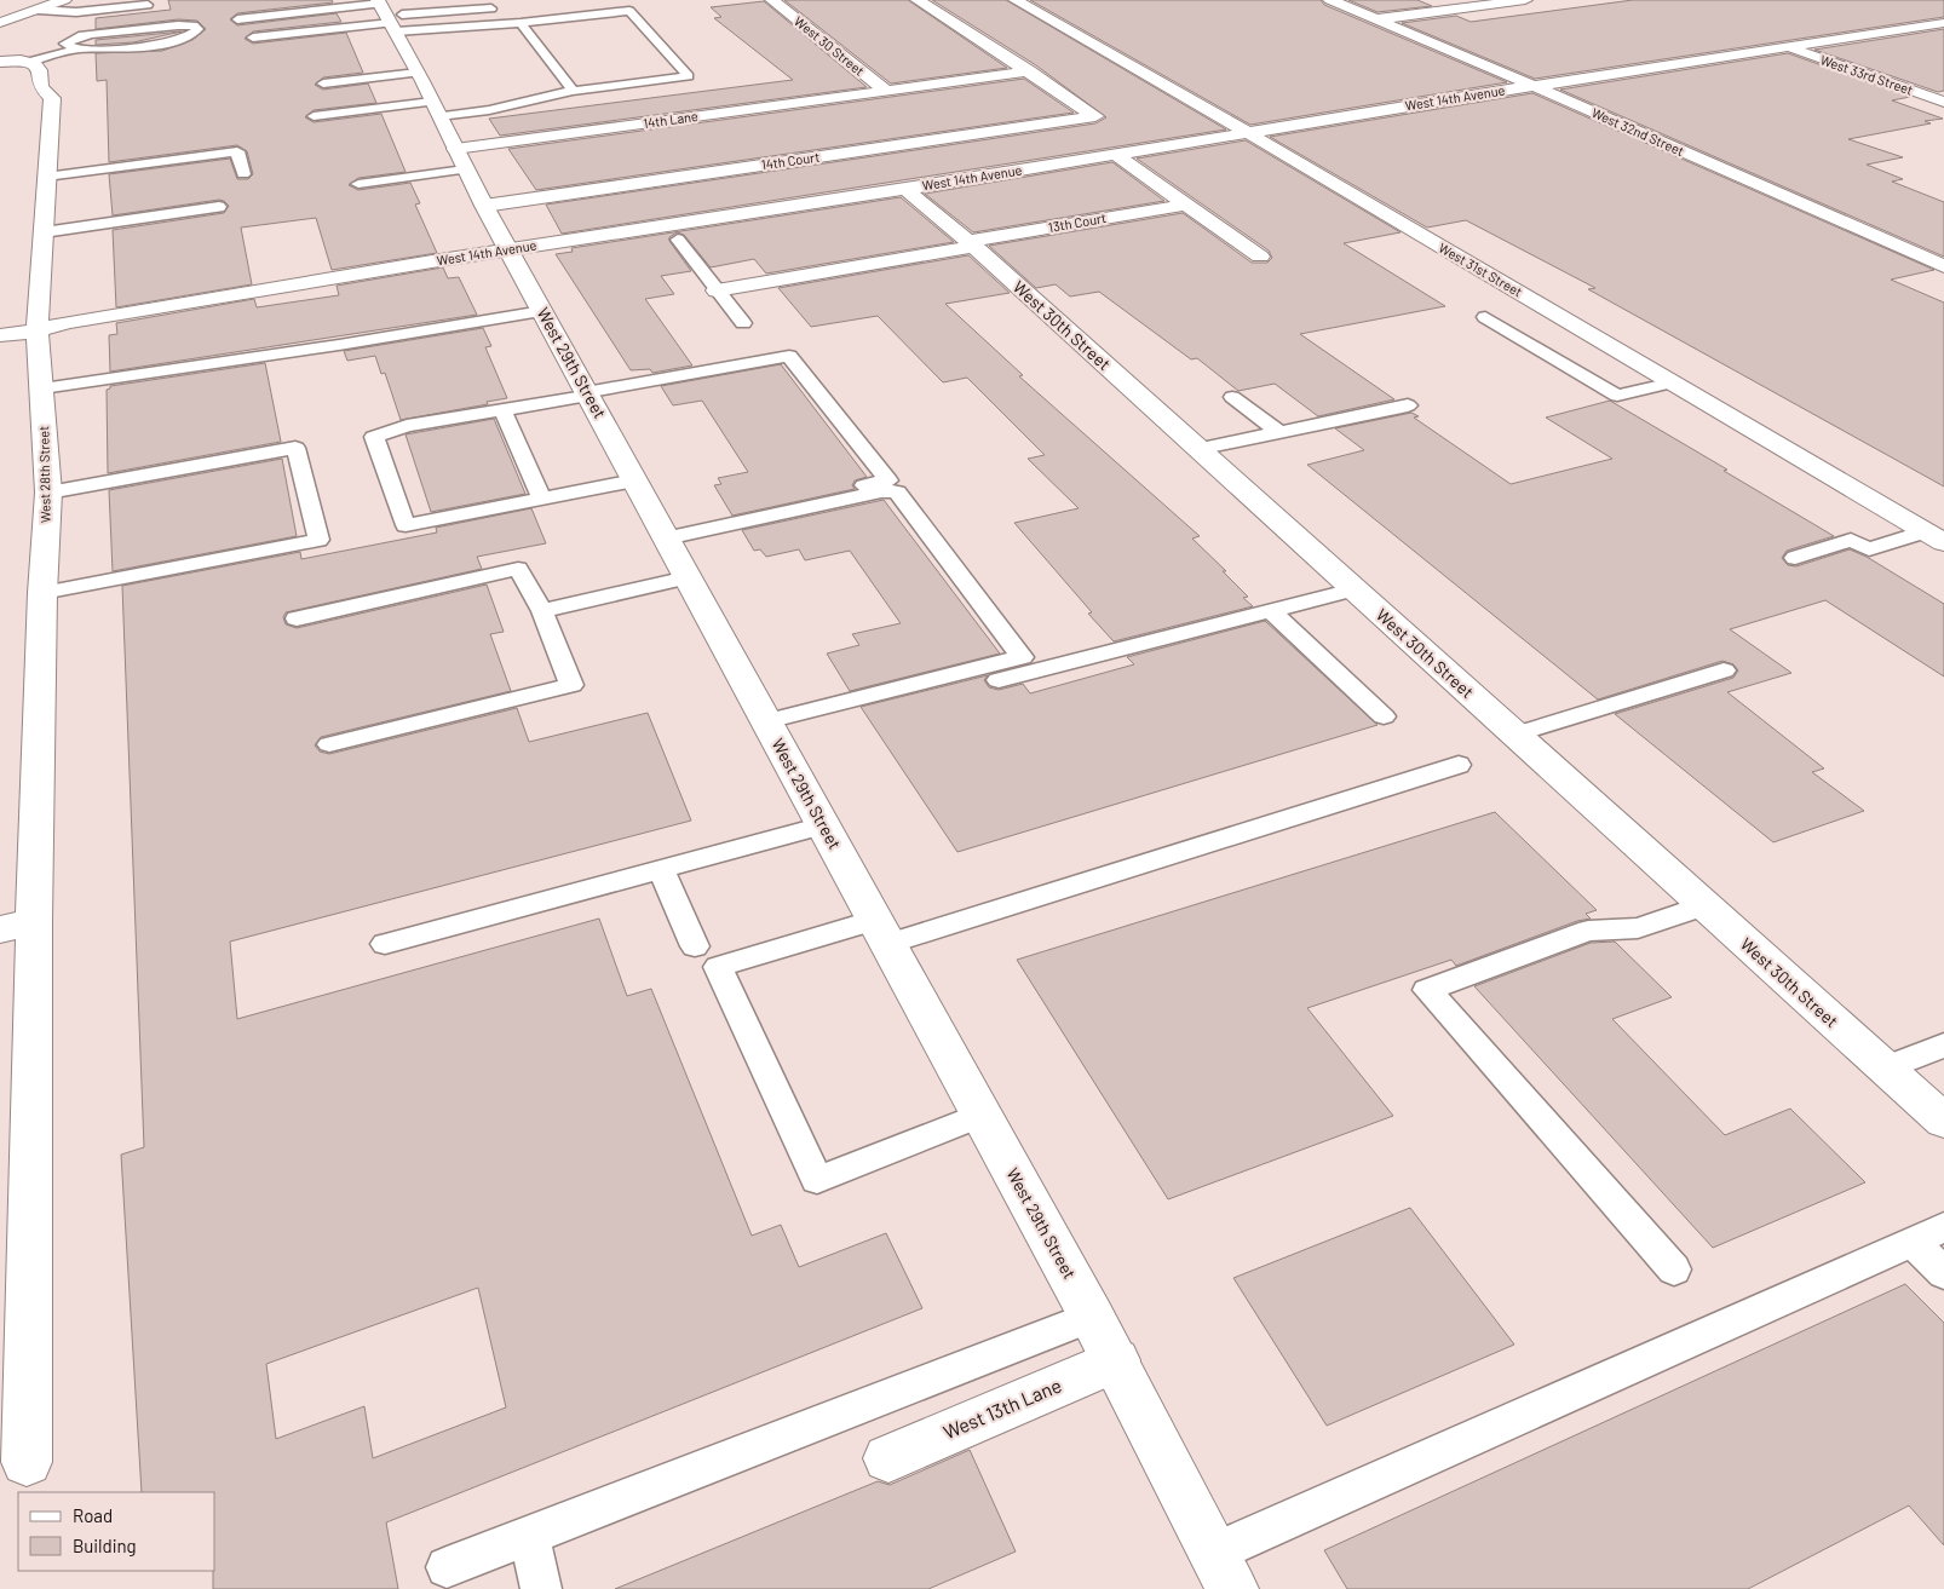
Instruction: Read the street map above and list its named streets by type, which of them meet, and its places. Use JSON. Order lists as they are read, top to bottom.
{
  "streets": {
    "main road": [
      "West 30 Street",
      "West 33rd Street",
      "West 14th Avenue",
      "14th Lane",
      "West 32nd Street",
      "14th Court",
      "13th Court",
      "West 31st Street",
      "West 30th Street",
      "West 29th Street",
      "West 28th Street",
      "West 13th Lane"
    ]
  },
  "crossings": [
    ["West 30 Street", "14th Lane"],
    ["West 33rd Street", "West 14th Avenue"],
    ["West 14th Avenue", "West 32nd Street"],
    ["West 14th Avenue", "West 31st Street"],
    ["West 14th Avenue", "West 30th Street"],
    ["West 14th Avenue", "West 29th Street"],
    ["West 14th Avenue", "West 28th Street"],
    ["14th Lane", "14th Court"],
    ["14th Lane", "West 29th Street"],
    ["14th Court", "West 29th Street"],
    ["13th Court", "West 30th Street"],
    ["West 29th Street", "West 13th Lane"]
  ],
  "legend": ["Road", "Building"]
}
